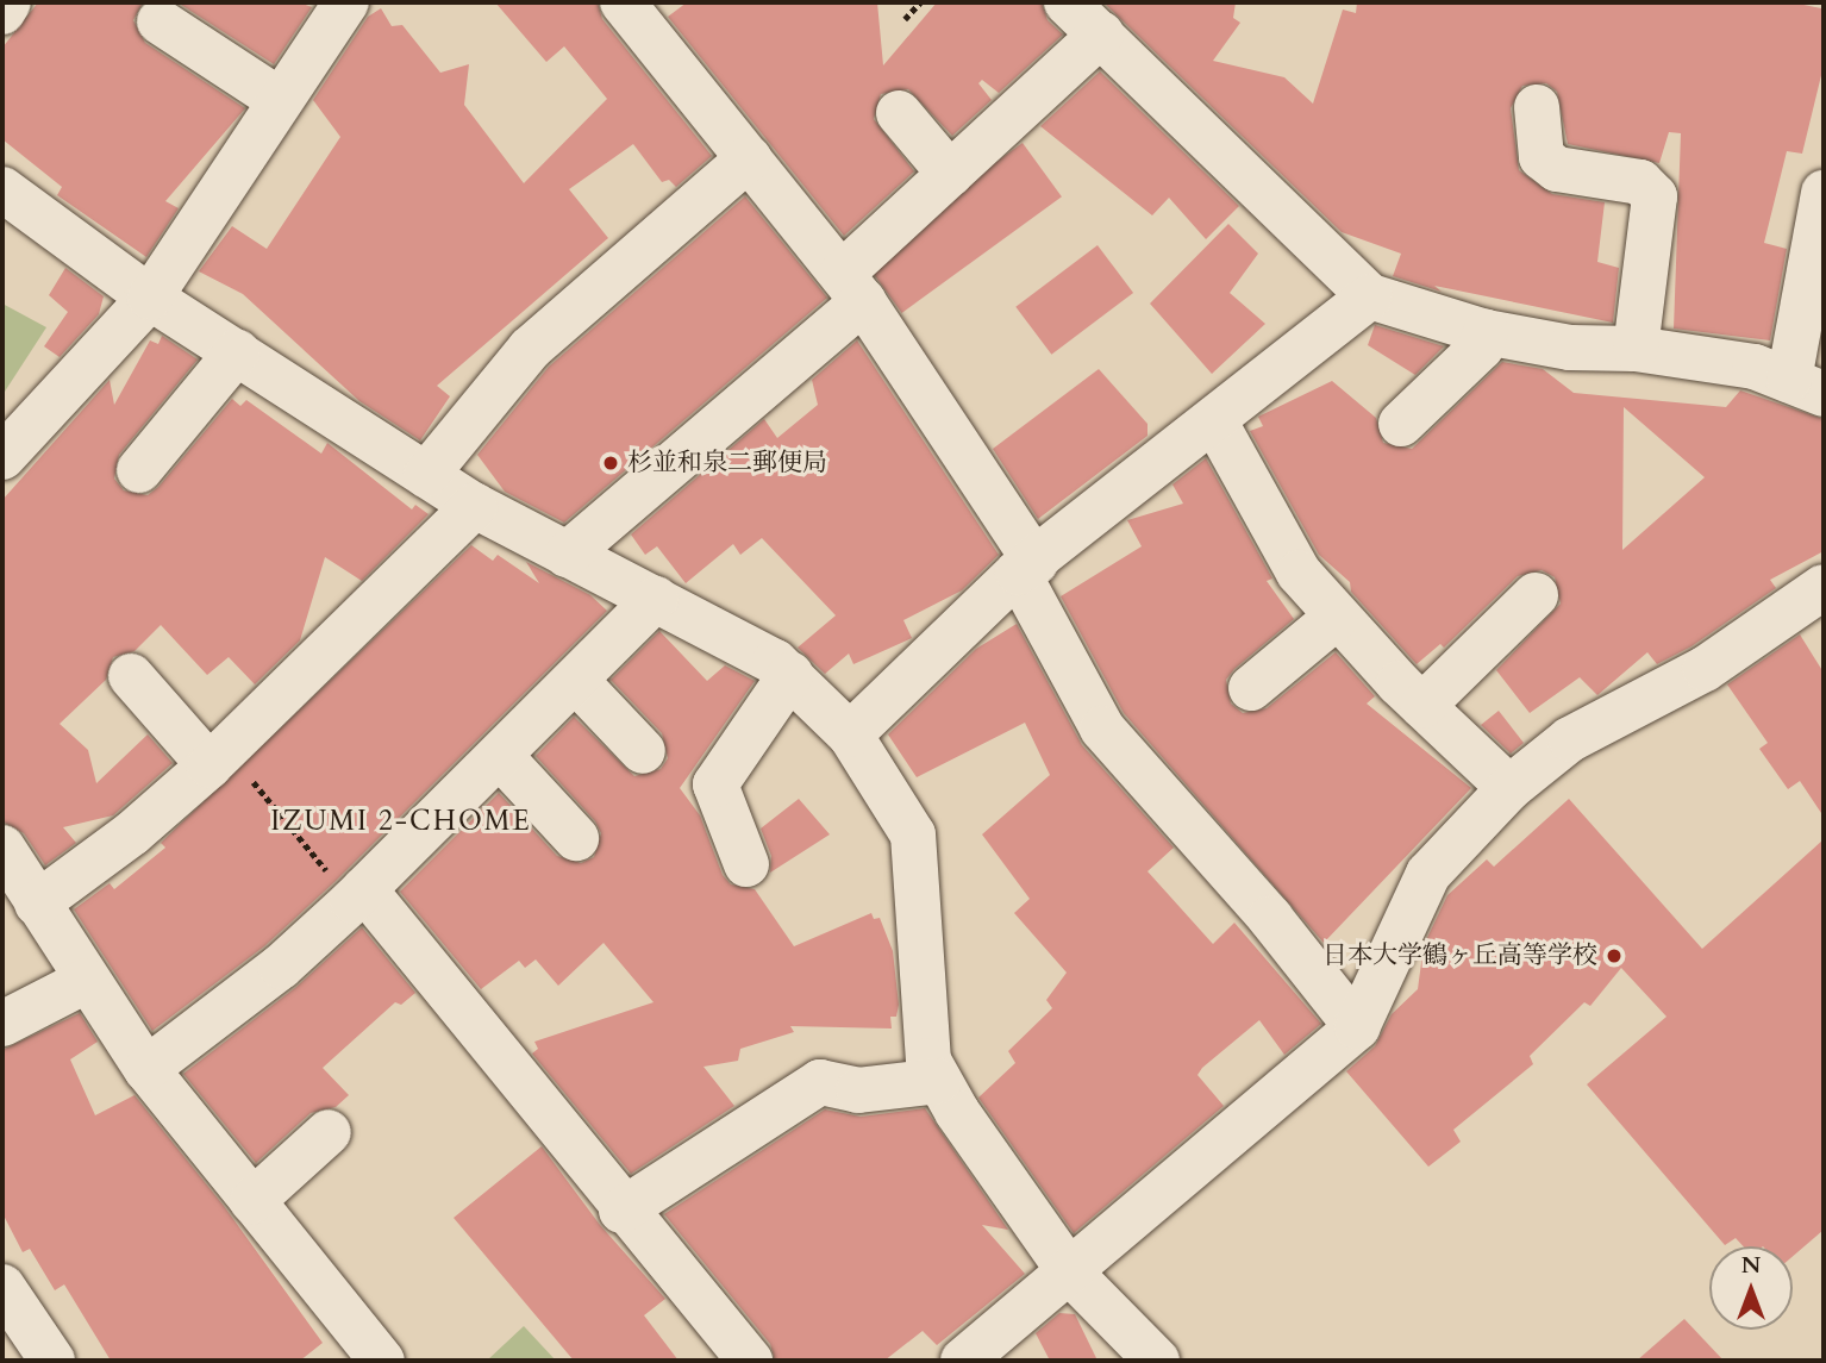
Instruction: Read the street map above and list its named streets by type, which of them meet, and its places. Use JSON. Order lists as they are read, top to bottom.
{
  "districts": ["IZUMI 2-CHOME"],
  "places": ["杉並和泉二郵便局", "日本大学鶴ヶ丘高等学校"],
  "north": "top"
}
